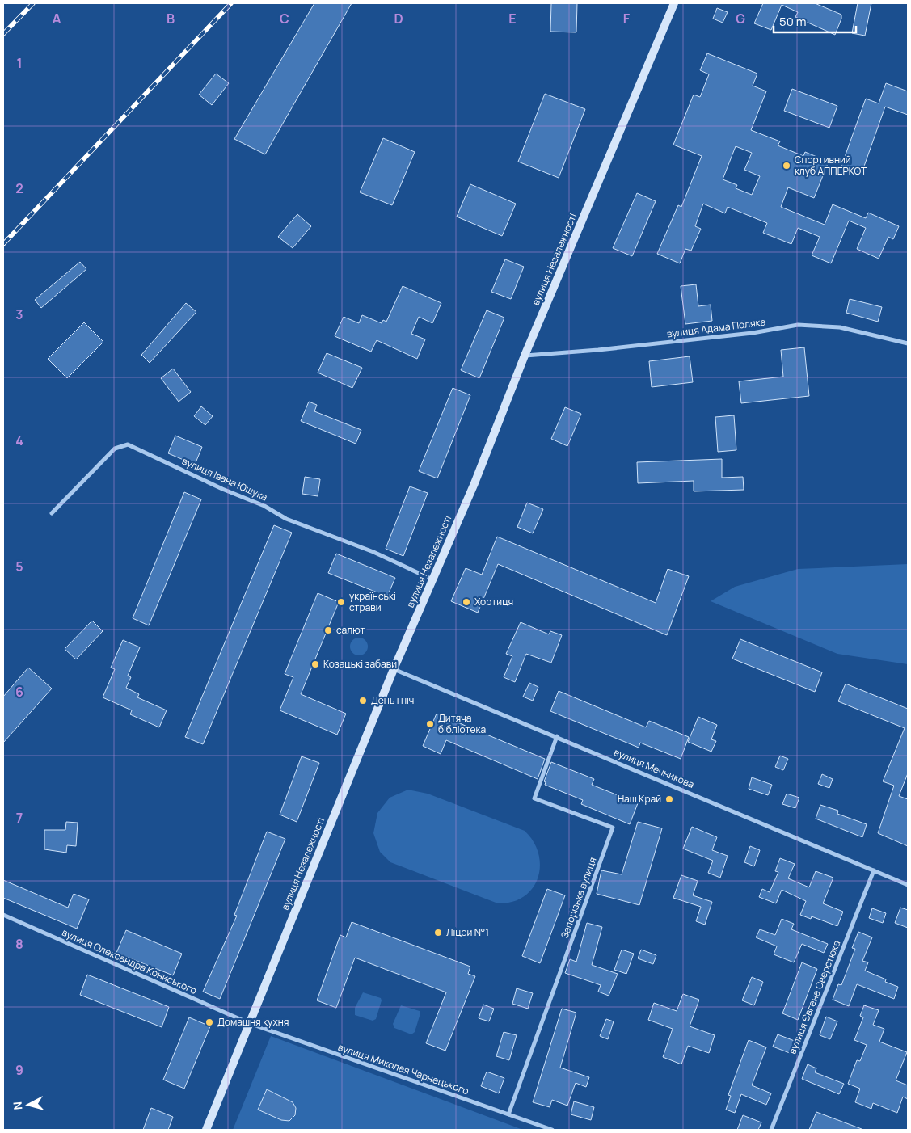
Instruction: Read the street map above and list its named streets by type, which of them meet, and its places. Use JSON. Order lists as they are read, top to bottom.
{
  "streets": {
    "main road": ["вулиця Незалежності"],
    "street": [
      "вулиця Адама Поляка",
      "вулиця Івана Ющука",
      "вулиця Мечникова",
      "Запорізька вулиця",
      "вулиця Олександра Кониського",
      "вулиця Євгена Сверстюка",
      "вулиця Миколая Чарнецького"
    ]
  },
  "crossings": [
    ["вулиця Незалежності", "вулиця Адама Поляка"],
    ["вулиця Незалежності", "вулиця Івана Ющука"],
    ["вулиця Незалежності", "вулиця Мечникова"],
    ["вулиця Незалежності", "вулиця Олександра Кониського"],
    ["вулиця Незалежності", "вулиця Миколая Чарнецького"],
    ["вулиця Мечникова", "Запорізька вулиця"],
    ["вулиця Мечникова", "вулиця Євгена Сверстюка"],
    ["Запорізька вулиця", "вулиця Миколая Чарнецького"],
    ["вулиця Олександра Кониського", "вулиця Миколая Чарнецького"]
  ],
  "places": [
    "Спортивний клуб АППЕРКОТ",
    "українські страви",
    "Хортиця",
    "салют",
    "Козацькі забави",
    "День і ніч",
    "Дитяча бібліотека",
    "Наш Край",
    "Ліцей №1",
    "Домашня кухня"
  ],
  "scale_bar": "50 m",
  "north": "left",
  "grid": {
    "columns": [
      "A",
      "B",
      "C",
      "D",
      "E",
      "F",
      "G"
    ],
    "rows": [
      "1",
      "2",
      "3",
      "4",
      "5",
      "6",
      "7",
      "8",
      "9"
    ]
  }
}
